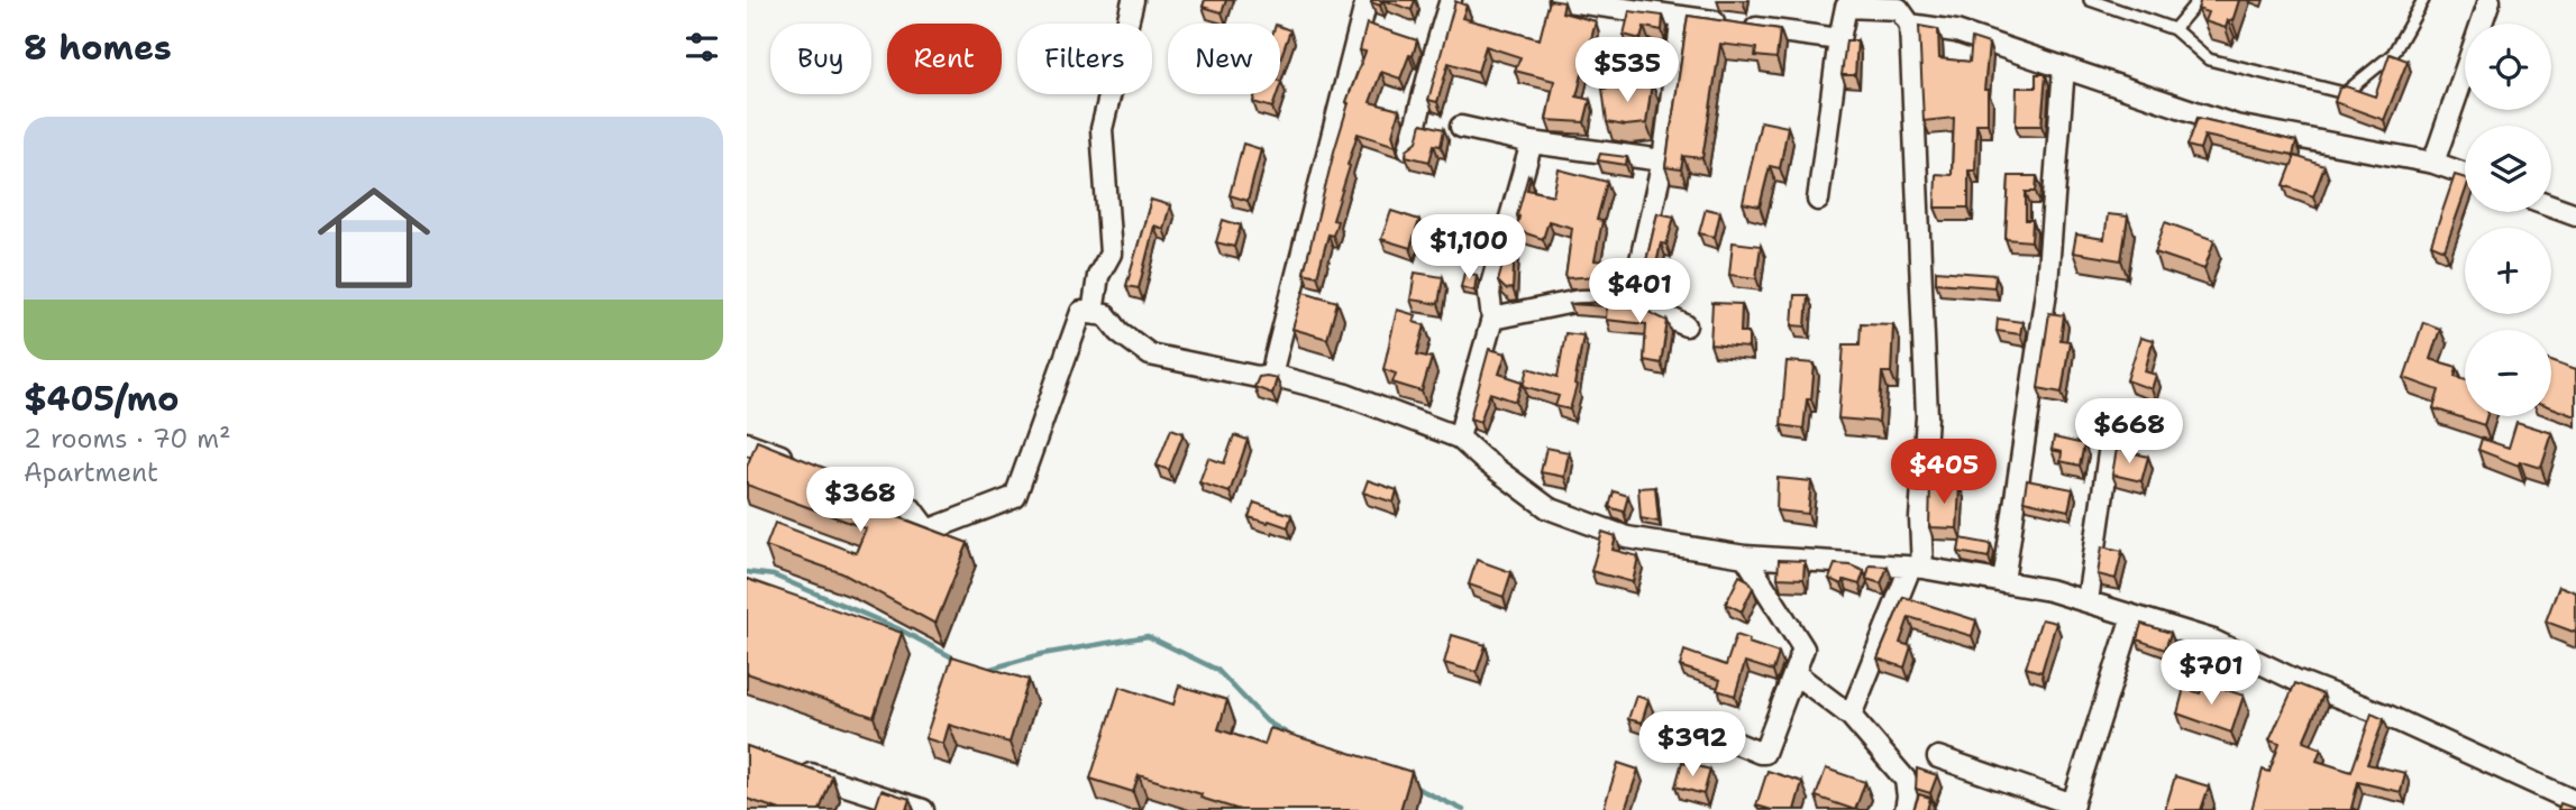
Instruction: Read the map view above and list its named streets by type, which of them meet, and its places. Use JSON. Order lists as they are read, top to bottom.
{
  "page": {
    "heading": "8 homes",
    "map_buttons": ["+", "−"],
    "chip": [
      "Buy",
      "Rent",
      "Filters",
      "New"
    ],
    "price": [
      "$535",
      "$1,100",
      "$401",
      "$668",
      "$405",
      "$368",
      "$701",
      "$392"
    ],
    "list": [
      {
        "name": "$405/mo",
        "note": "2 rooms · 70 m² · Apartment"
      }
    ]
  }
}
